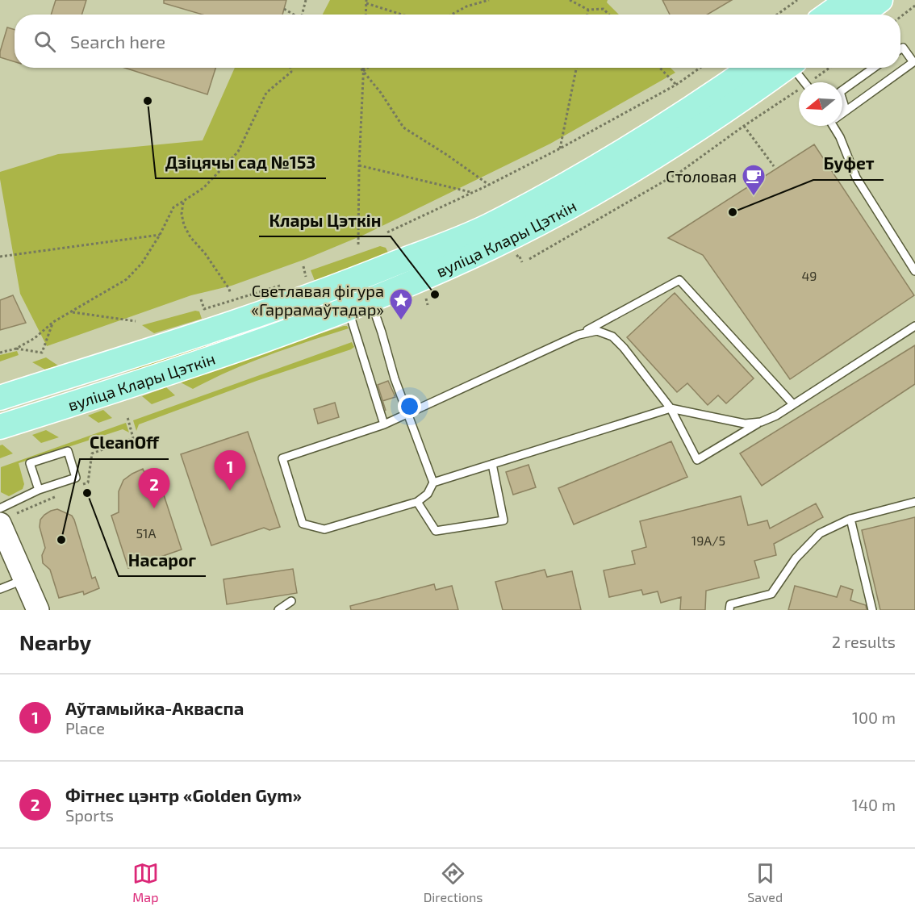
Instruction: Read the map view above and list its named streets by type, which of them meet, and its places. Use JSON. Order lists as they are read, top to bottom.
{
  "streets": {
    "main road": ["вуліца Клары Цэткін"]
  },
  "places": {
    "other": [
      "Дзіцячы сад №153",
      "Буфет",
      "Клары Цэткін",
      "Насарог",
      "CleanOff"
    ],
    "cafe": ["Столовая"],
    "place": ["Светлавая фігура «Гаррамаўтадар»"]
  },
  "house_numbers": ["49", "51А", "19А/5"],
  "north": "left",
  "page": {
    "search": "Search here",
    "pins": ["1", "2"],
    "heading": ["Nearby", "2 results"],
    "list": [
      {
        "mark": "1",
        "name": "Аўтамыйка-Акваспа",
        "note": "Place",
        "value": "100 m"
      },
      {
        "mark": "2",
        "name": "Фітнес цэнтр «Golden Gym»",
        "note": "Sports",
        "value": "140 m"
      }
    ],
    "nav": ["Map", "Directions", "Saved"]
  }
}
